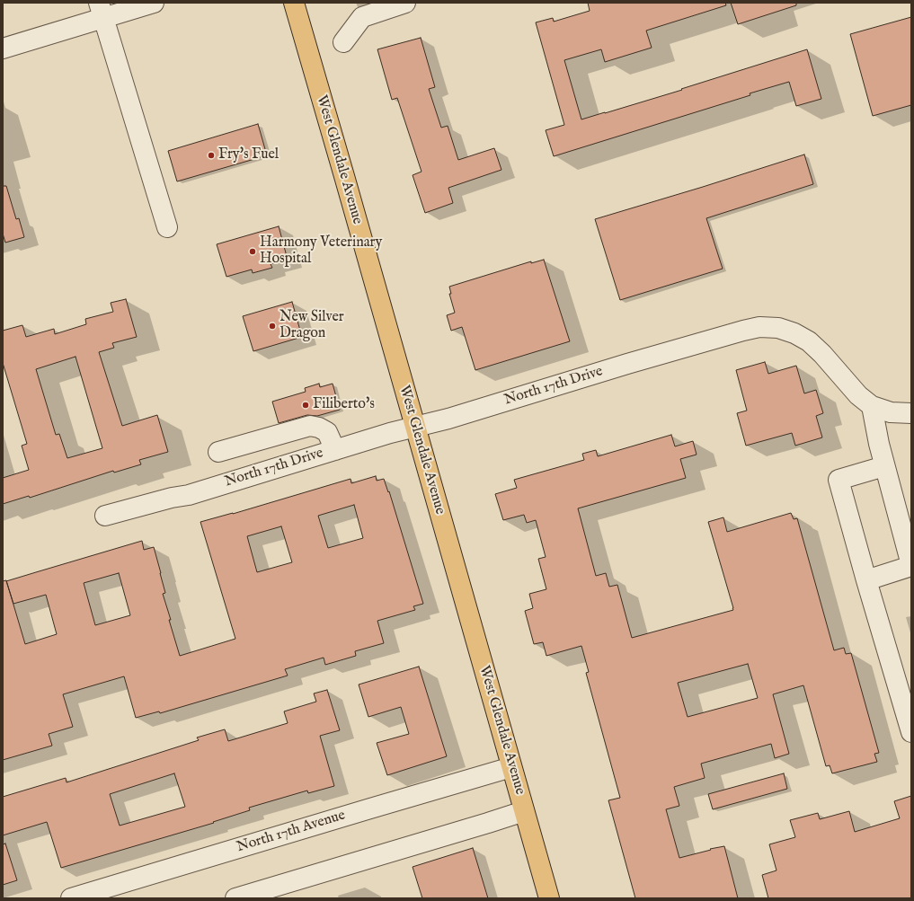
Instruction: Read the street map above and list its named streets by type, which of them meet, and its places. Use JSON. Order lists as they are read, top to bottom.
{
  "streets": {
    "main road": ["West Glendale Avenue"],
    "street": ["North 17th Drive", "North 17th Avenue"]
  },
  "crossings": [
    ["West Glendale Avenue", "North 17th Drive"],
    ["West Glendale Avenue", "North 17th Avenue"]
  ],
  "places": [
    "Fry's Fuel",
    "Harmony Veterinary Hospital",
    "New Silver Dragon",
    "Filiberto's"
  ]
}
